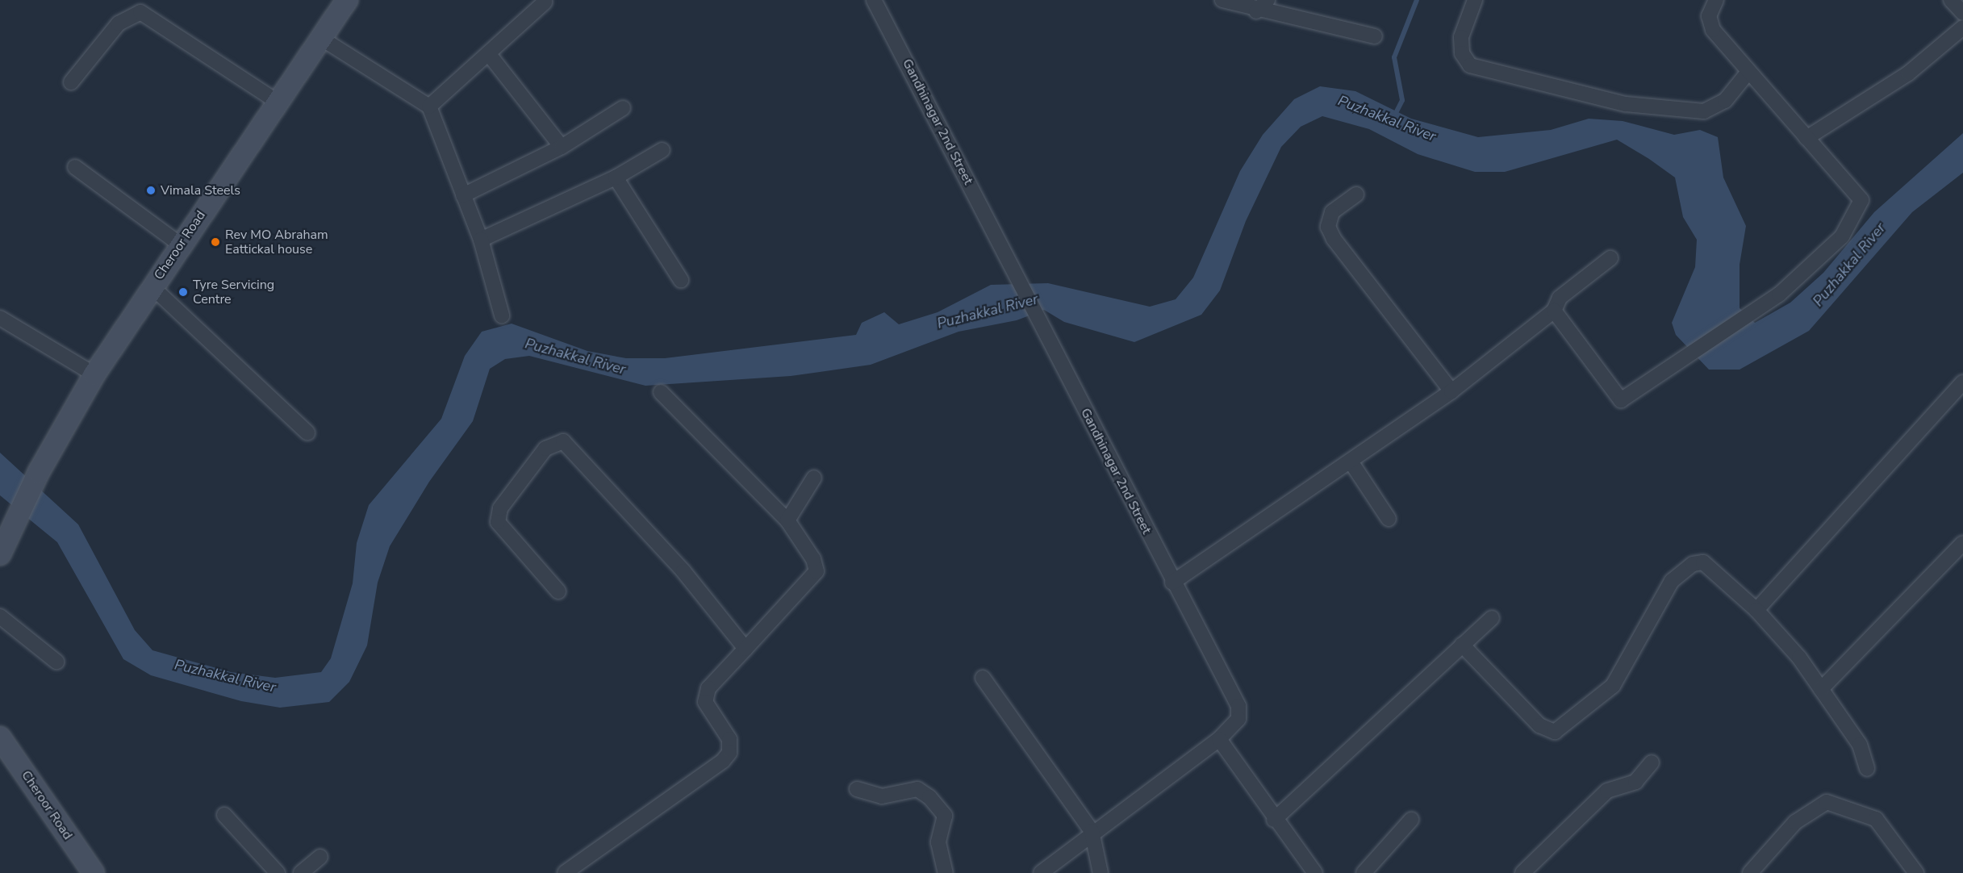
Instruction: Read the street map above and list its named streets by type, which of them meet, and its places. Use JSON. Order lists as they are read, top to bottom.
{
  "streets": {
    "main road": ["Cheroor Road"],
    "street": ["Gandhinagar 2nd Street"]
  },
  "water": ["Puzhakkal River"],
  "places": ["Vimala Steels", "Rev MO Abraham Eattickal house", "Tyre Servicing Centre"]
}
